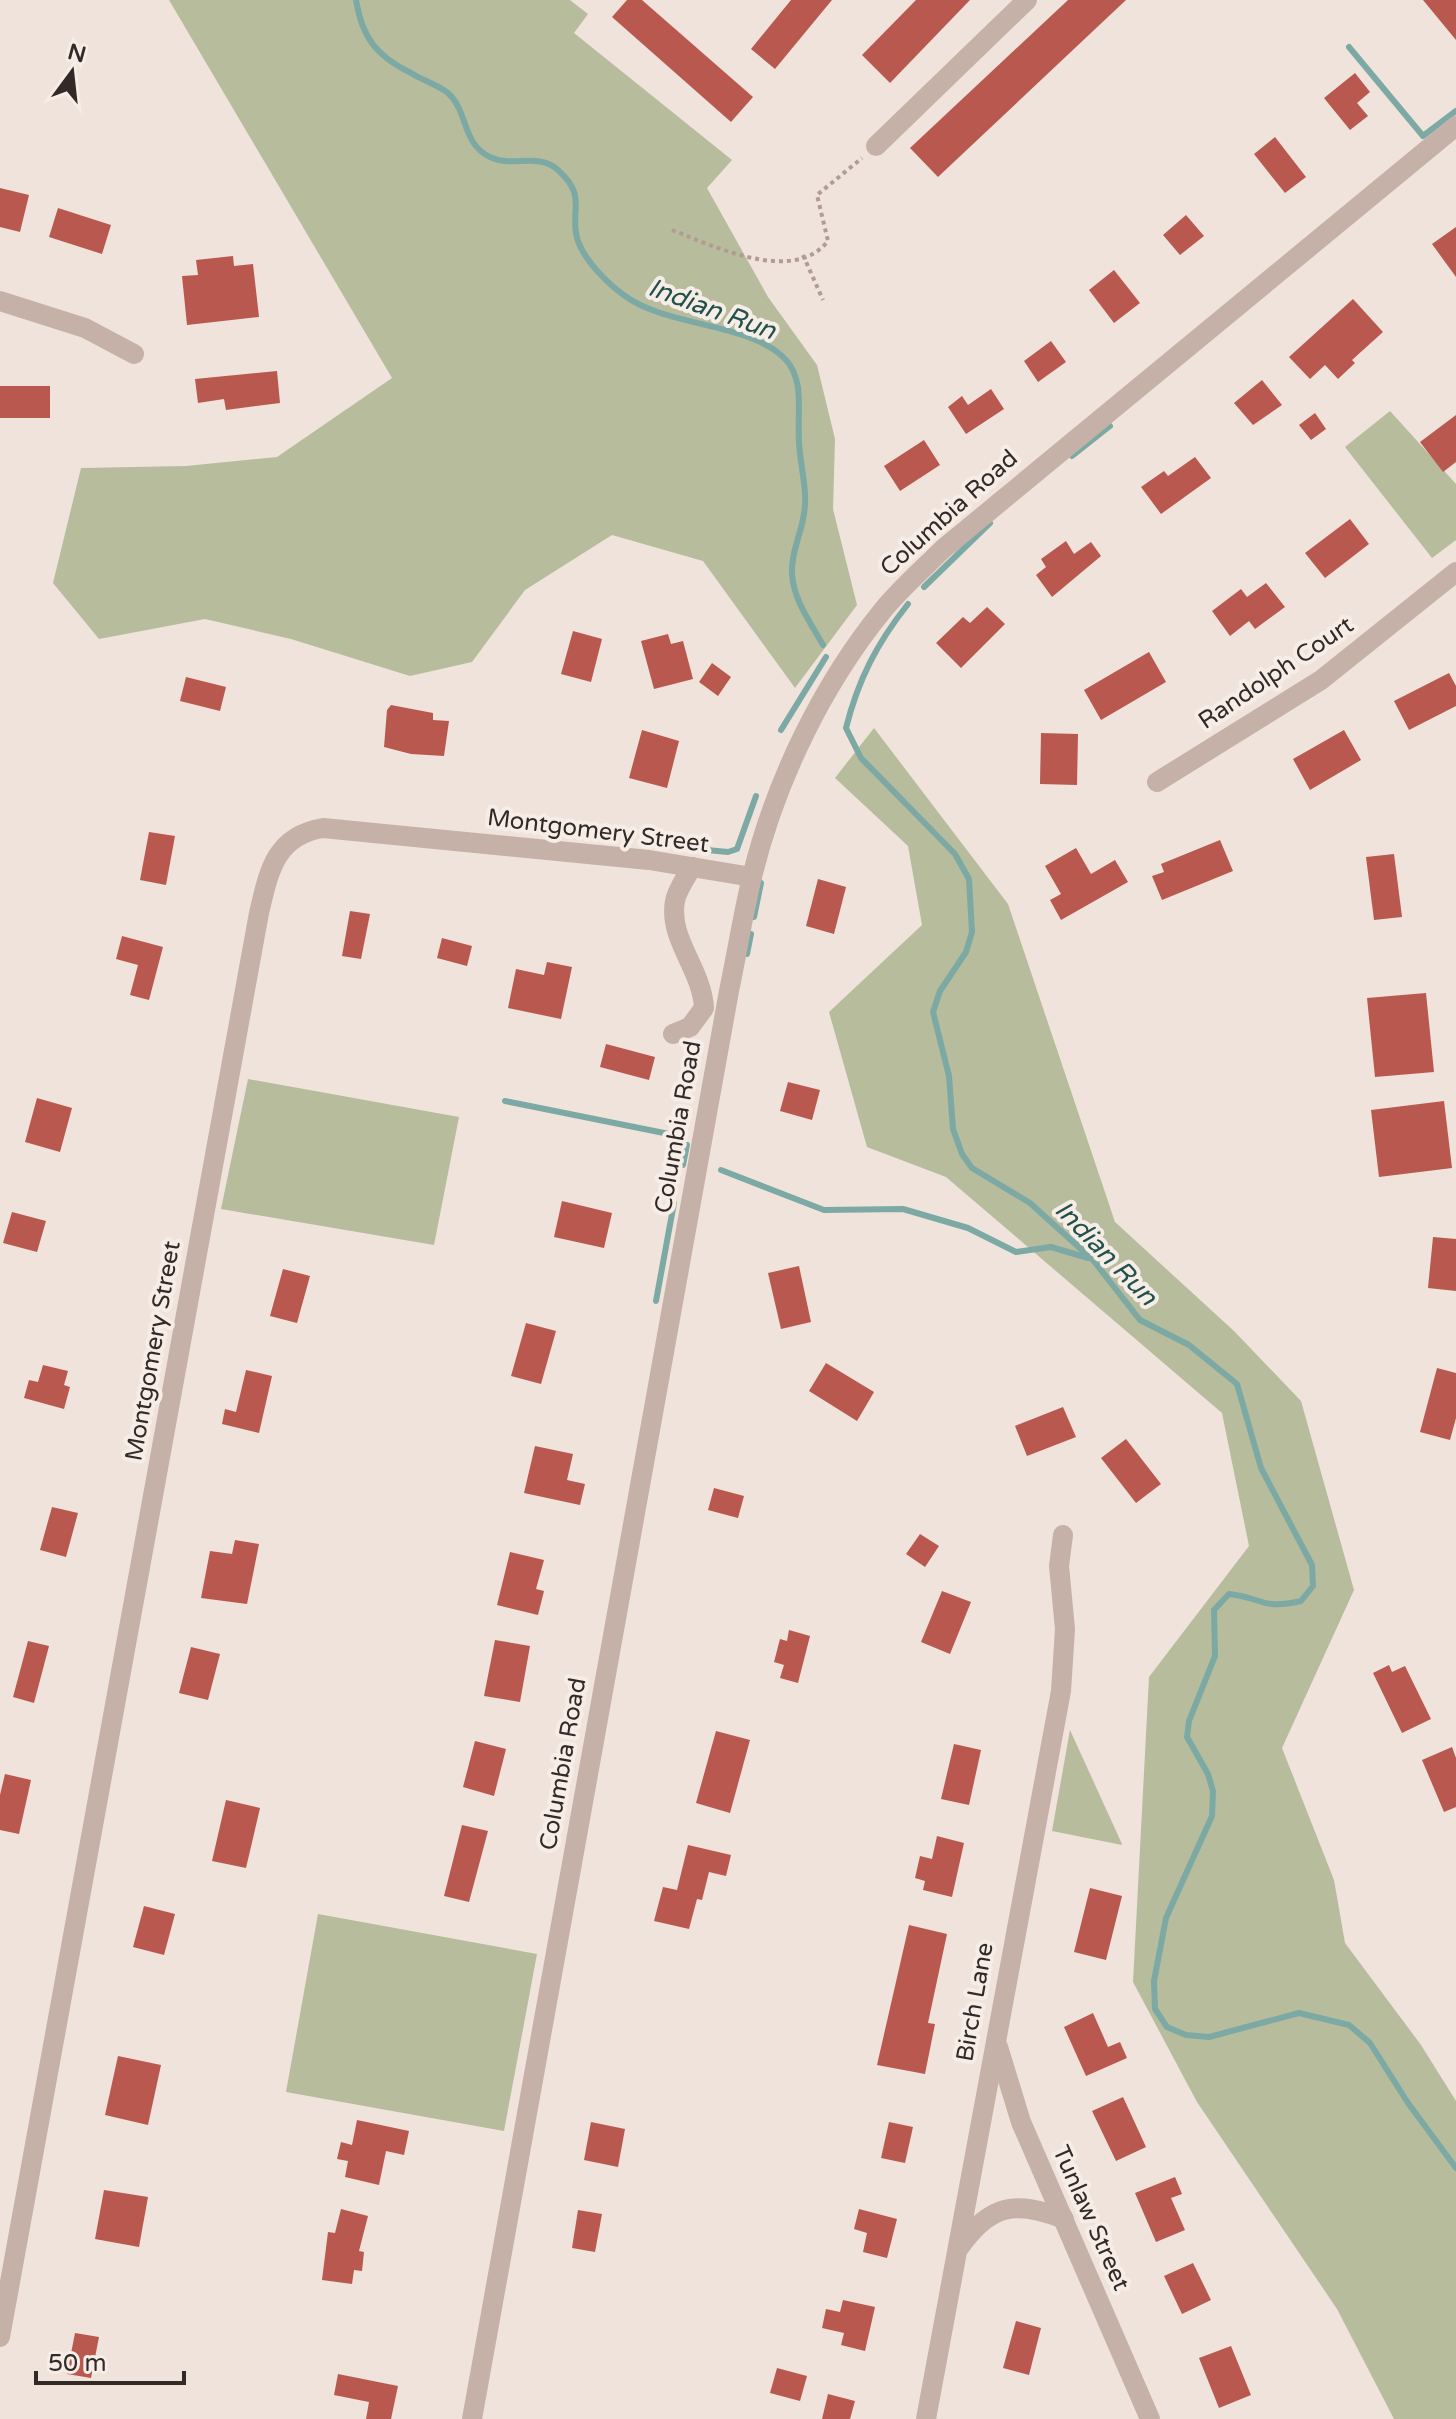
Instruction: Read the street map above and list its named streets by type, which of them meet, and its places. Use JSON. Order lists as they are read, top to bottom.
{
  "streets": {
    "street": [
      "Columbia Road",
      "Randolph Court",
      "Montgomery Street",
      "Birch Lane",
      "Tunlaw Street"
    ]
  },
  "crossings": [
    ["Columbia Road", "Montgomery Street"],
    ["Birch Lane", "Tunlaw Street"]
  ],
  "water": ["Indian Run"],
  "scale_bar": "50 m",
  "north": "top"
}
